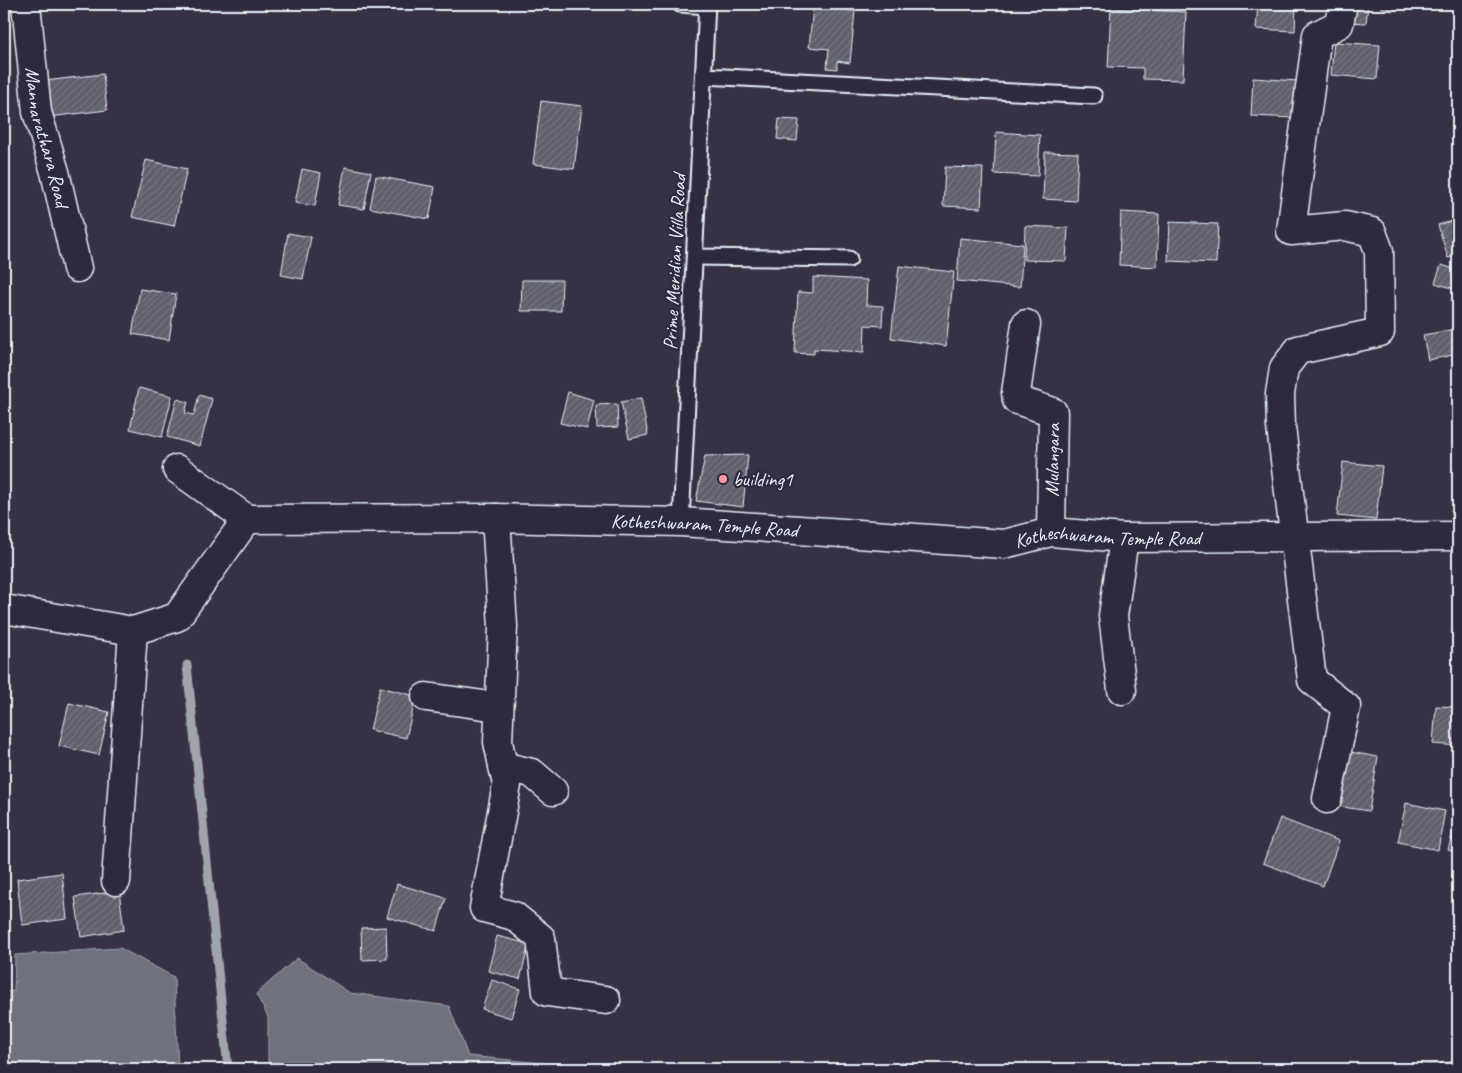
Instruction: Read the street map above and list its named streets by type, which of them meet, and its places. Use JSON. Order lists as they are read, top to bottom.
{
  "streets": {
    "street": ["Mannarathara Road", "Mulangara", "Kotheshwaram Temple Road"],
    "lane": ["Prime Meridian Villa Road"]
  },
  "crossings": [
    ["Prime Meridian Villa Road", "Kotheshwaram Temple Road"],
    ["Mulangara", "Kotheshwaram Temple Road"]
  ],
  "places": ["building1"]
}
